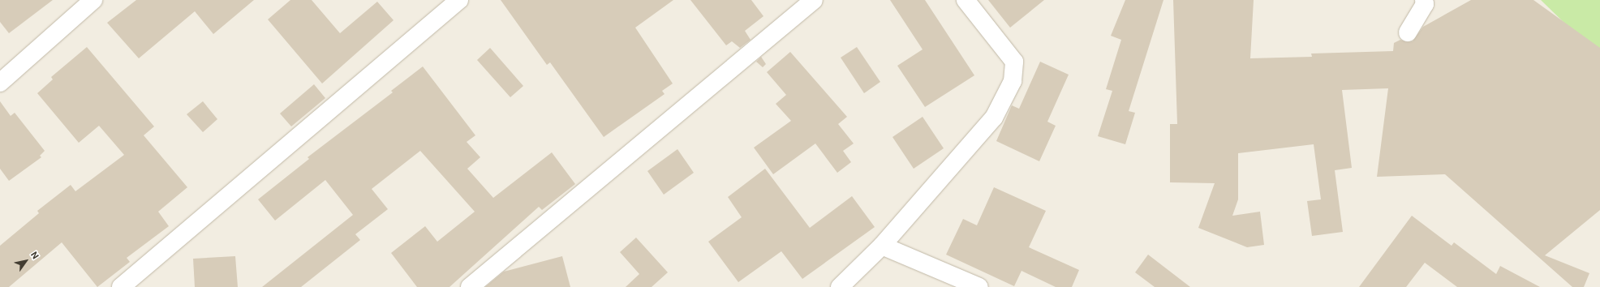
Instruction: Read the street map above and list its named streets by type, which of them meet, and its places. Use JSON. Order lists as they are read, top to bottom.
{
  "north": "top right"
}
